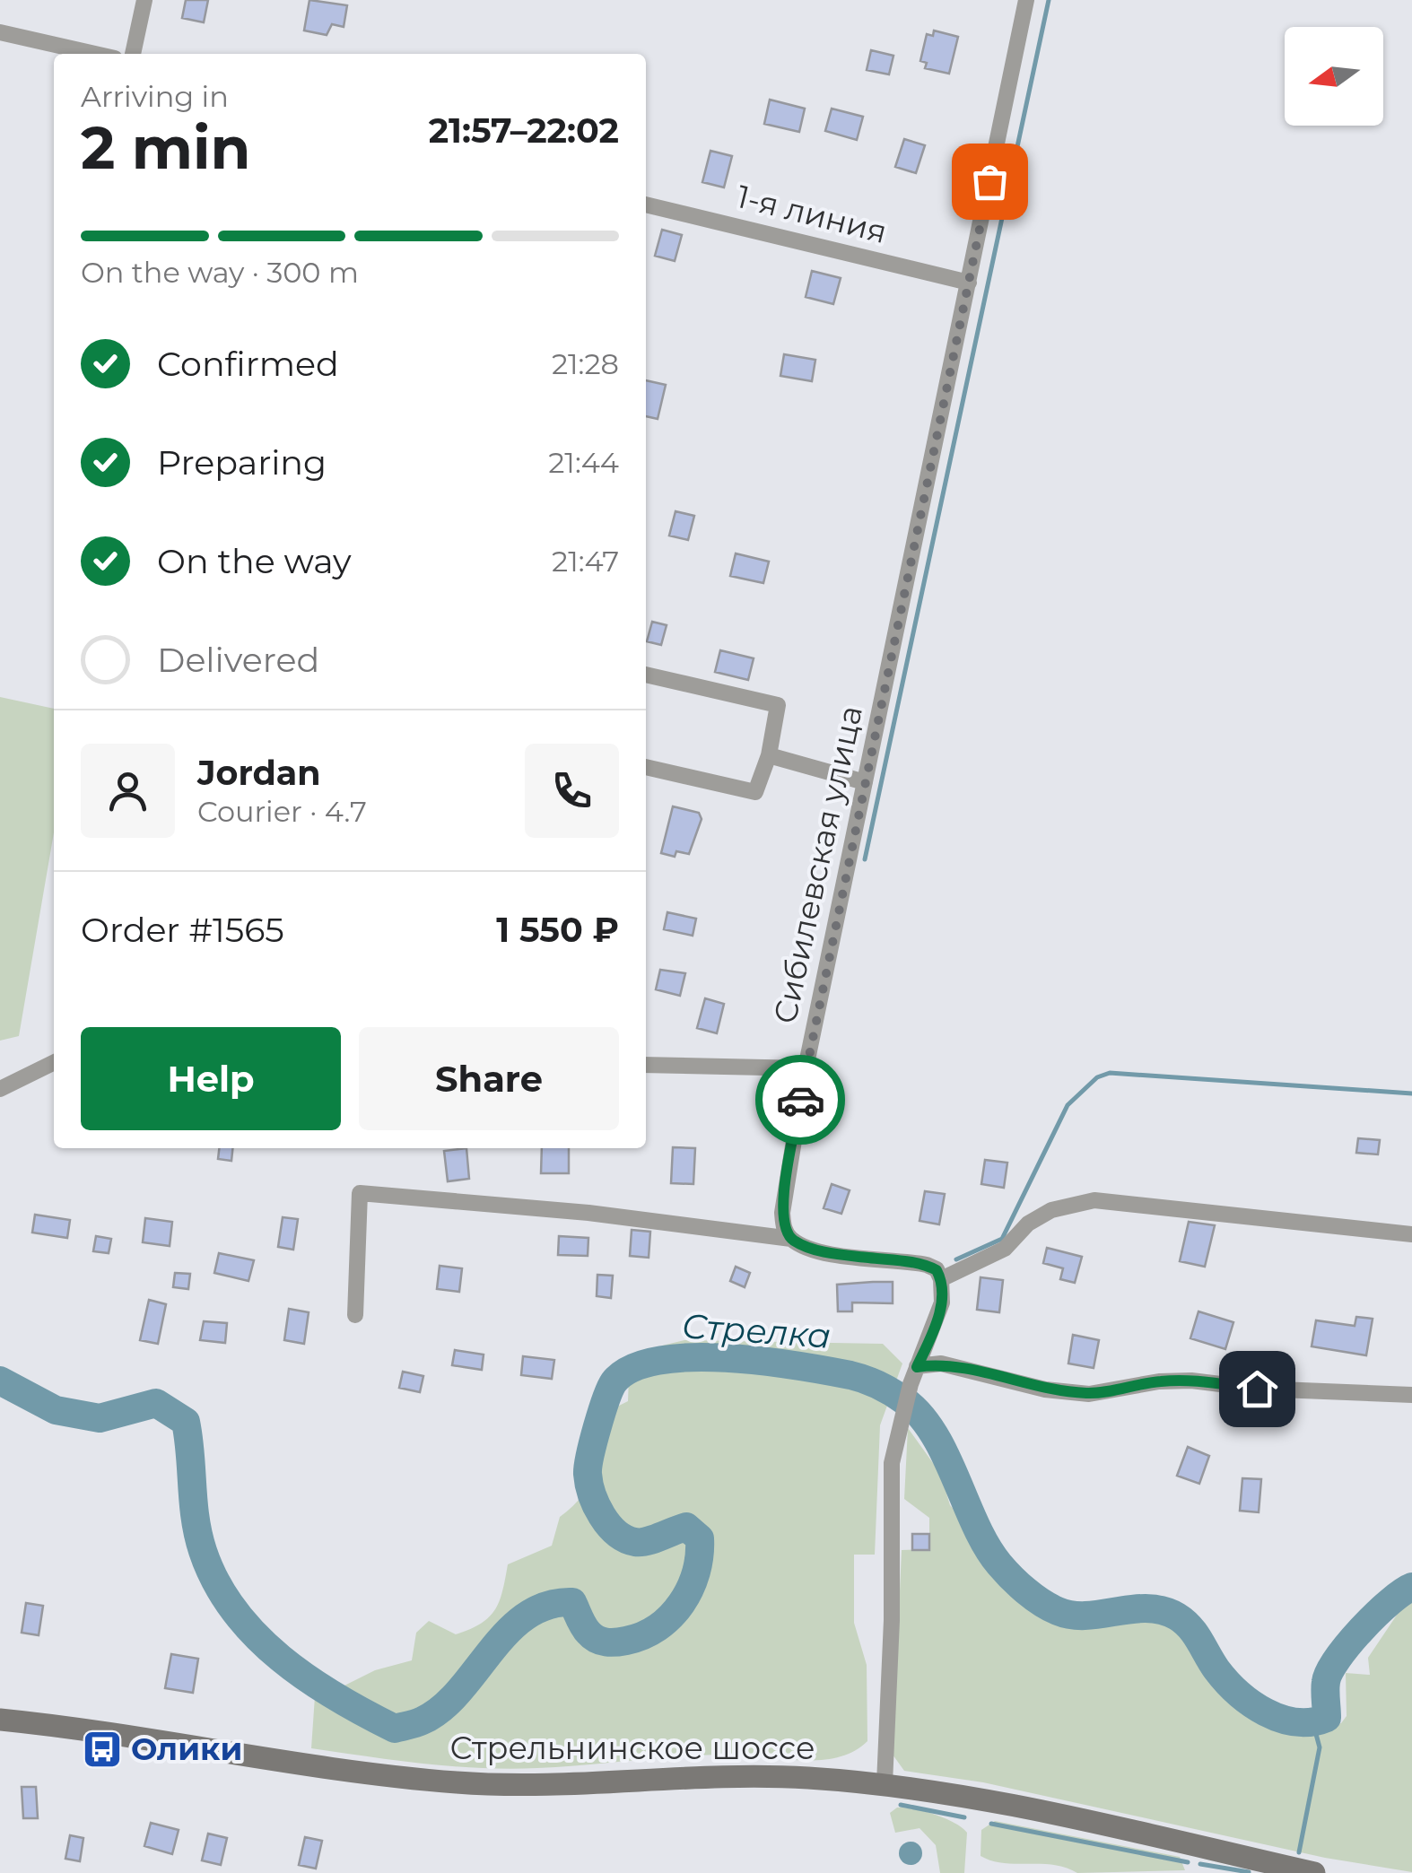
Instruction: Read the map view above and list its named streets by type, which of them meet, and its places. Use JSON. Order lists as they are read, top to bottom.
{
  "streets": {
    "main road": ["Стрельнинское шоссе"],
    "street": ["1-я линия", "Сибилевская улица"]
  },
  "crossings": [
    ["1-я линия", "Сибилевская улица"]
  ],
  "water": ["Стрелка"],
  "places": {
    "bus stop": ["Олики"]
  },
  "north": "left",
  "page": {
    "heading": ["2 min", "Arriving in", "21:57–22:02"],
    "panel": [
      "Jordan",
      "Courier · 4.7",
      "Order #1565",
      "1 550 ₽"
    ],
    "bar": "On the way · 300 m",
    "list": [
      ["Confirmed", "21:28"],
      ["Preparing", "21:44"],
      ["On the way", "21:47"],
      "Delivered"
    ],
    "buttons": ["Help", "Share"]
  }
}
